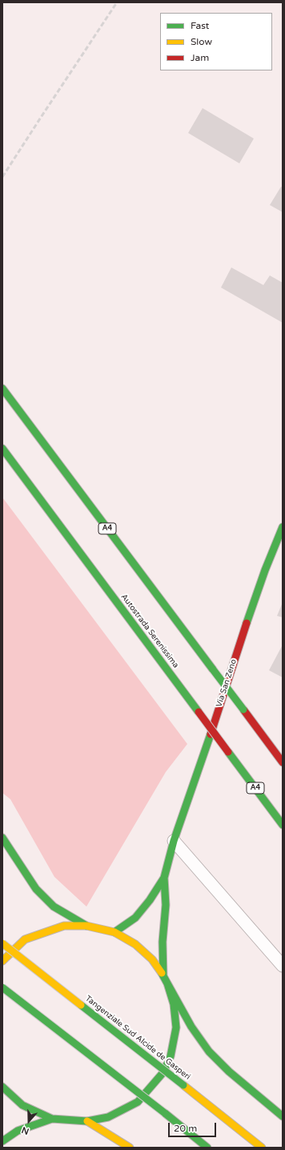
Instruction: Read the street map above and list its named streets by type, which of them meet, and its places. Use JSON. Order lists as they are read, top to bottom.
{
  "streets": {
    "main road": [
      "A4",
      "Autostrada Serenissima",
      "Via San Zeno",
      "Tangenziale Sud Alcide de Gasperi"
    ]
  },
  "legend": ["Fast", "Slow", "Jam"],
  "scale_bar": "20 m",
  "north": "bottom"
}
